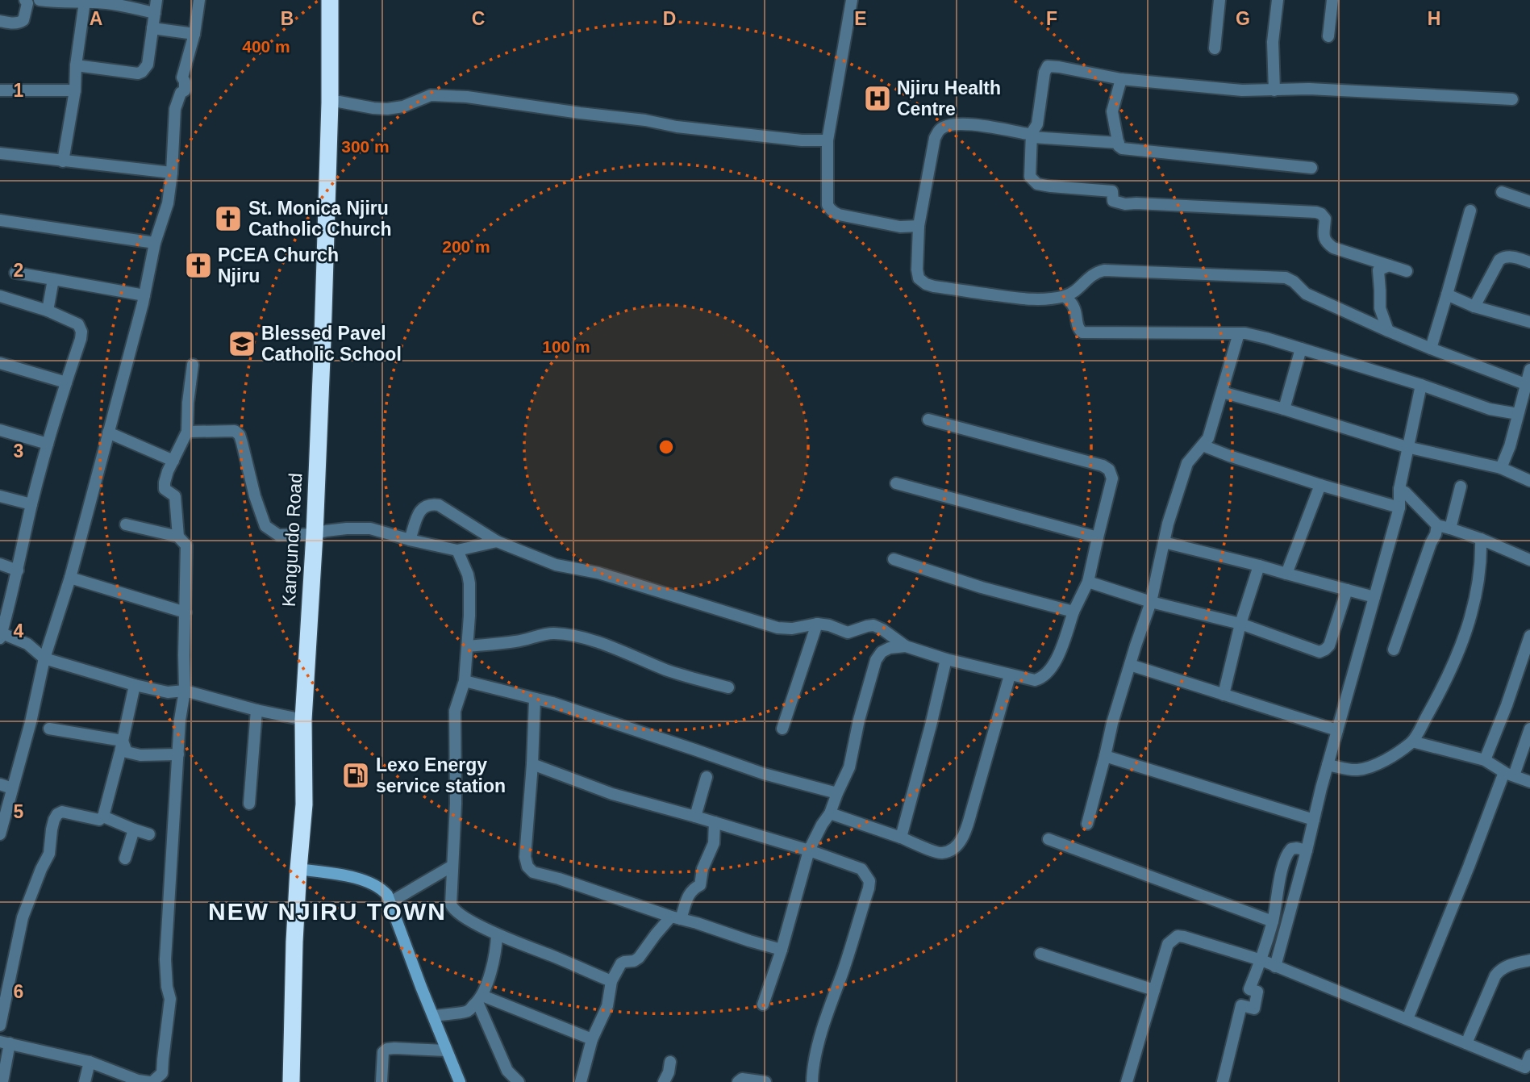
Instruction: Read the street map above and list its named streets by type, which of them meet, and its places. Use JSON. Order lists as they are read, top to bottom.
{
  "streets": {
    "highway": ["Kangundo Road"]
  },
  "districts": ["NEW NJIRU TOWN"],
  "places": {
    "hospital": ["Njiru Health Centre"],
    "church": ["St. Monica Njiru Catholic Church", "PCEA Church Njiru"],
    "school or university": ["Blessed Pavel Catholic School"],
    "fuel station": ["Lexo Energy service station"]
  },
  "grid": {
    "columns": [
      "A",
      "B",
      "C",
      "D",
      "E",
      "F",
      "G",
      "H"
    ],
    "rows": [
      "1",
      "2",
      "3",
      "4",
      "5",
      "6"
    ]
  },
  "rings": [
    "400 m",
    "300 m",
    "200 m",
    "100 m"
  ]
}
